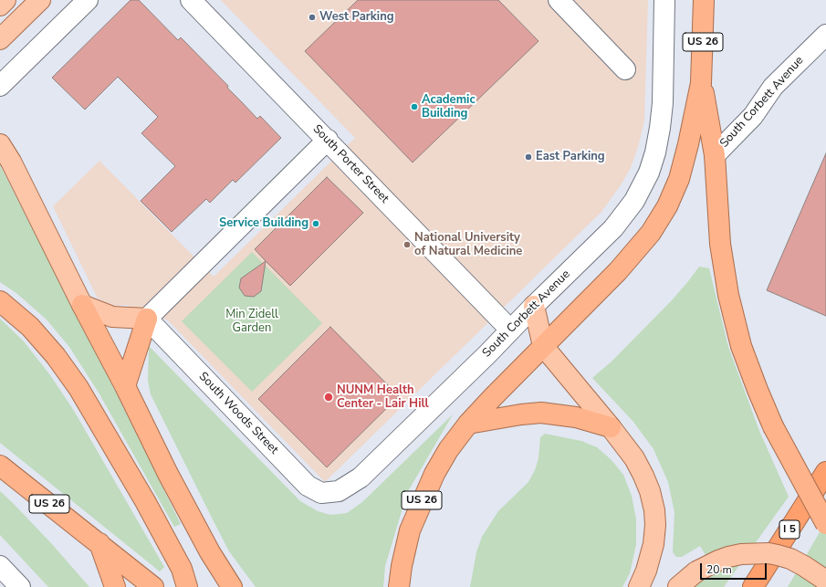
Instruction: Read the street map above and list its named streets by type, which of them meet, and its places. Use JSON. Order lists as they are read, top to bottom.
{
  "streets": {
    "highway": ["US 26", "I 5"],
    "street": ["South Corbett Avenue", "South Porter Street", "South Woods Street"]
  },
  "crossings": [
    ["South Corbett Avenue", "South Porter Street"],
    ["South Corbett Avenue", "South Woods Street"]
  ],
  "parks": ["Min Zidell Garden"],
  "places": [
    "West Parking",
    "Academic Building",
    "East Parking",
    "Service Building",
    "National University of Natural Medicine",
    "NUNM Health Center - Lair Hill"
  ],
  "scale_bar": "20 m"
}
